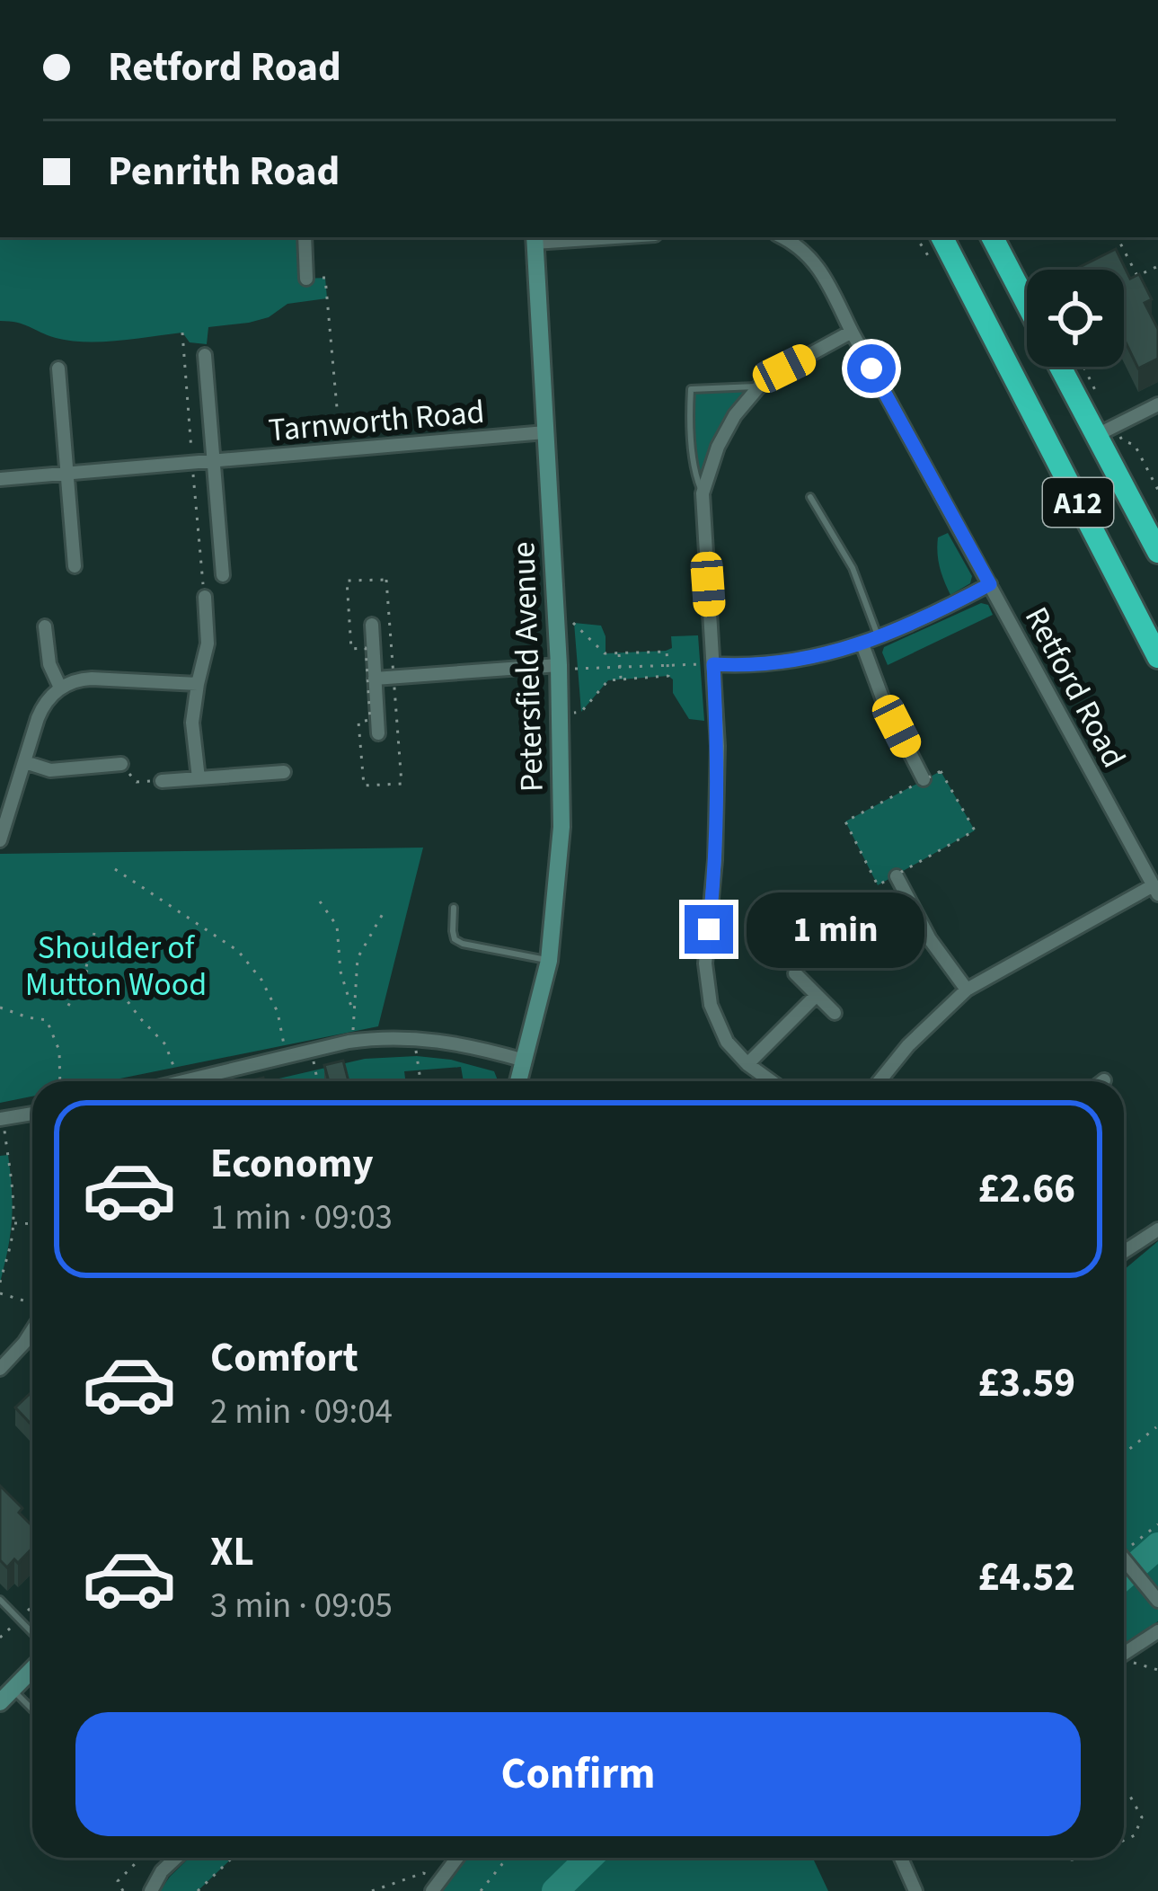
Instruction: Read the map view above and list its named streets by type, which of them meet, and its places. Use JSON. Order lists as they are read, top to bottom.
{
  "streets": {
    "highway": ["A12"],
    "street": ["Tarnworth Road", "Petersfield Avenue", "Retford Road"]
  },
  "crossings": [
    ["Tarnworth Road", "Petersfield Avenue"]
  ],
  "parks": ["Shoulder of Mutton Wood"],
  "page": {
    "banner": ["Retford Road", "Penrith Road"],
    "bubble": "1 min",
    "list": [
      {
        "name": "Economy",
        "note": "1 min · 09:03",
        "value": "£2.66"
      },
      {
        "name": "Comfort",
        "note": "2 min · 09:04",
        "value": "£3.59"
      },
      {
        "name": "XL",
        "note": "3 min · 09:05",
        "value": "£4.52"
      }
    ],
    "buttons": "Confirm"
  }
}
